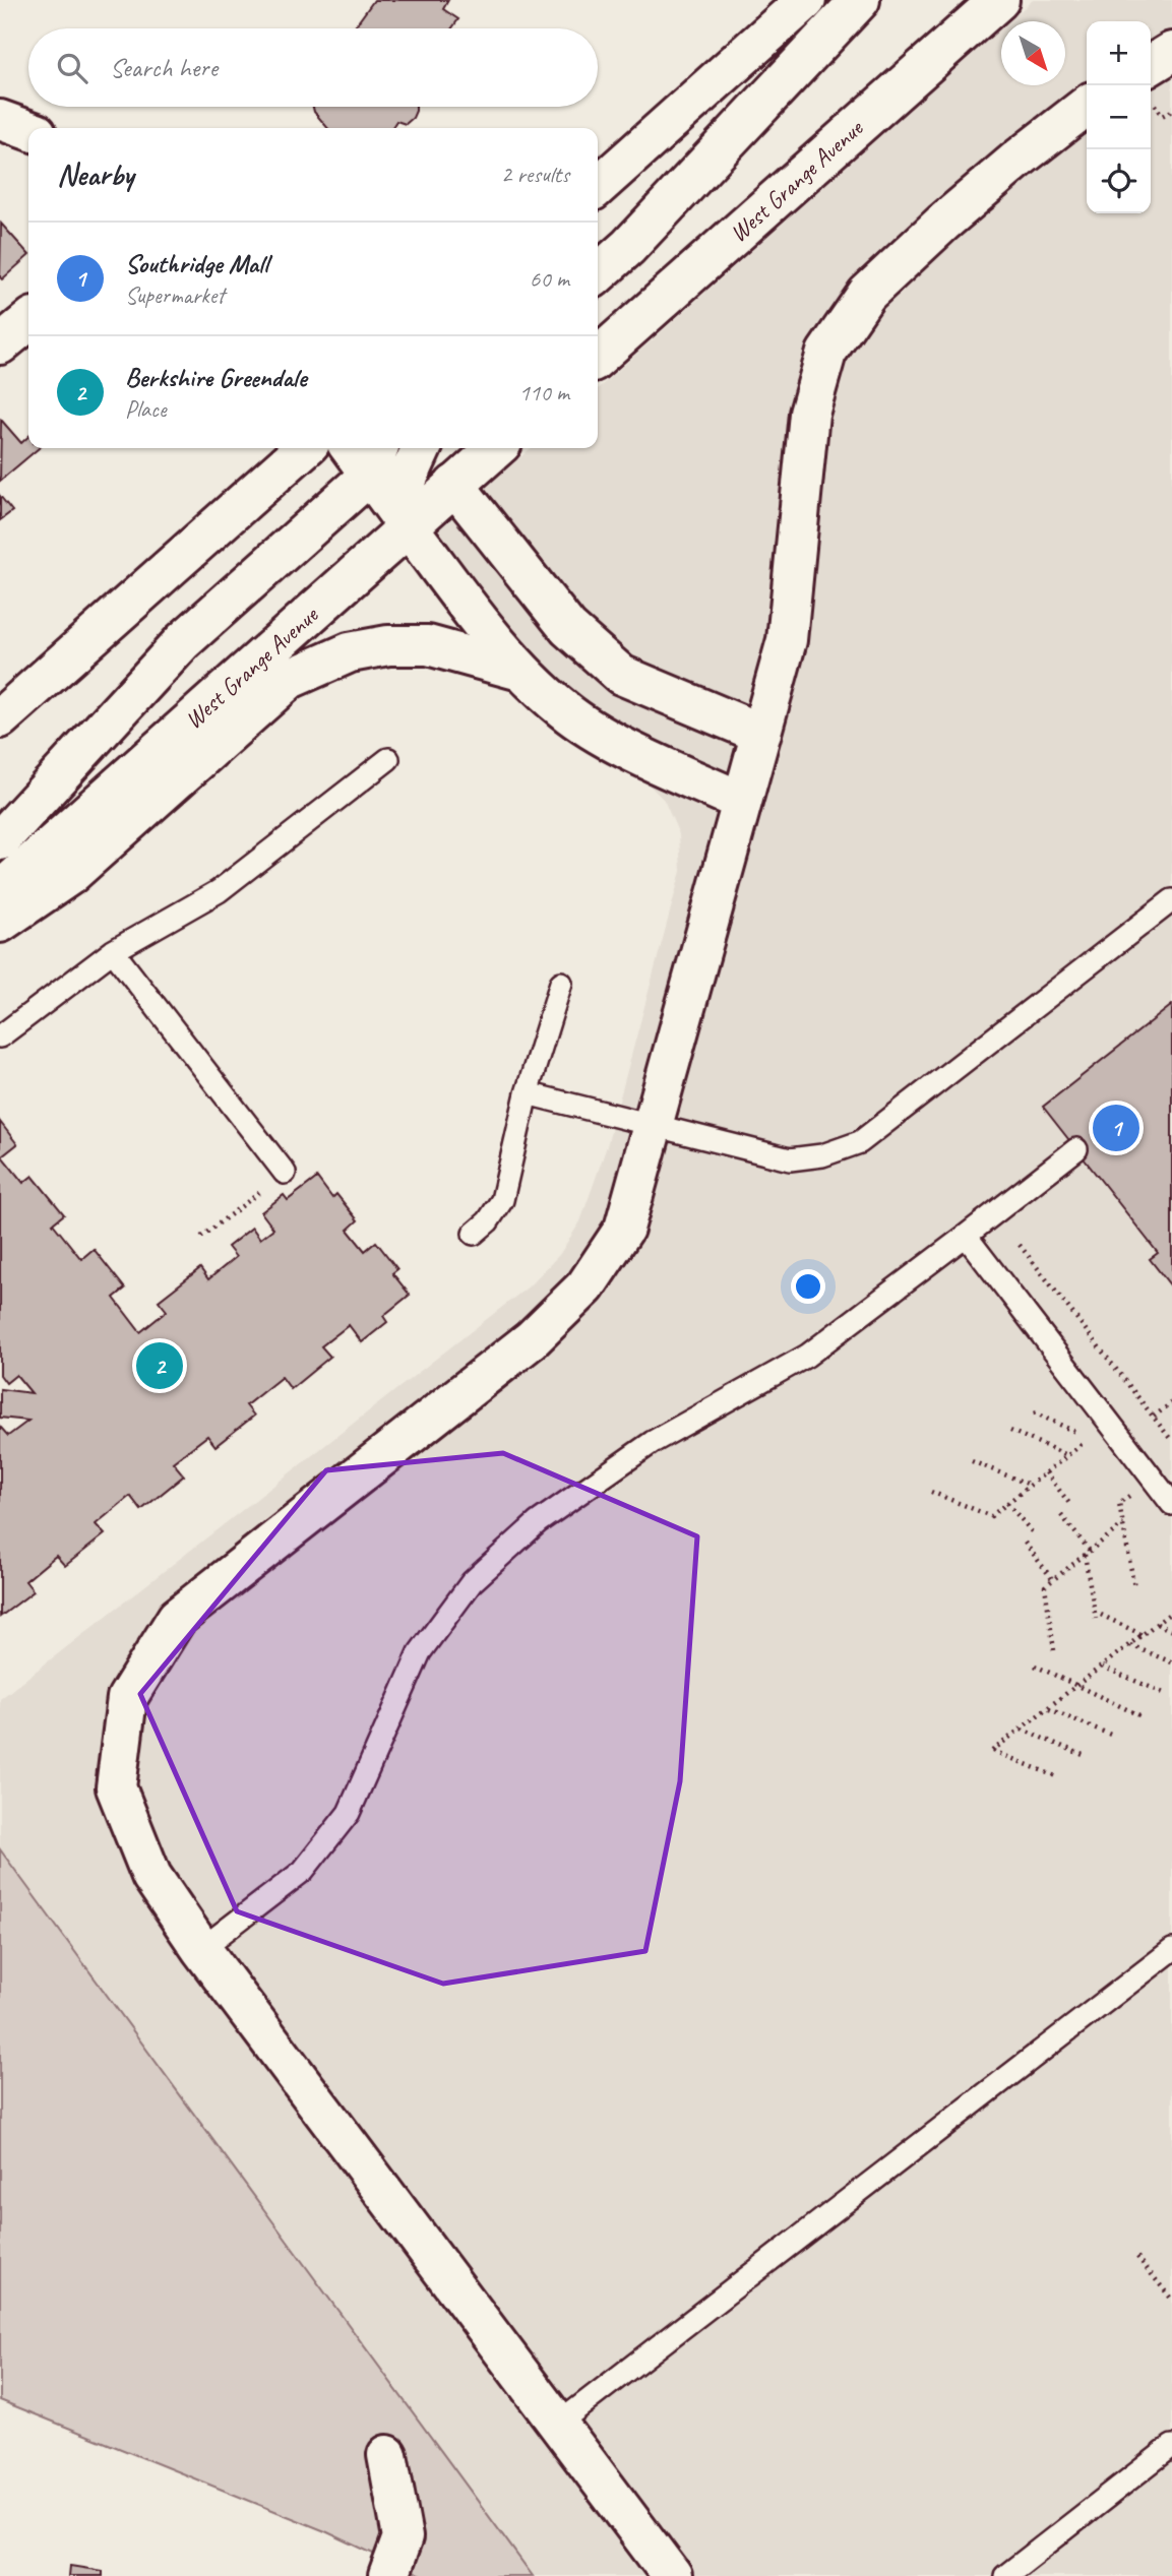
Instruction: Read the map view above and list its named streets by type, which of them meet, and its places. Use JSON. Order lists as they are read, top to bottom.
{
  "streets": {
    "street": ["West Grange Avenue"]
  },
  "north": "bottom right",
  "page": {
    "map_buttons": ["+", "−"],
    "search": "Search here",
    "heading": ["Nearby", "2 results"],
    "list": [
      {
        "mark": "1",
        "name": "Southridge Mall",
        "note": "Supermarket",
        "value": "60 m"
      },
      {
        "mark": "2",
        "name": "Berkshire Greendale",
        "note": "Place",
        "value": "110 m"
      }
    ],
    "pins": ["1", "2"]
  }
}
